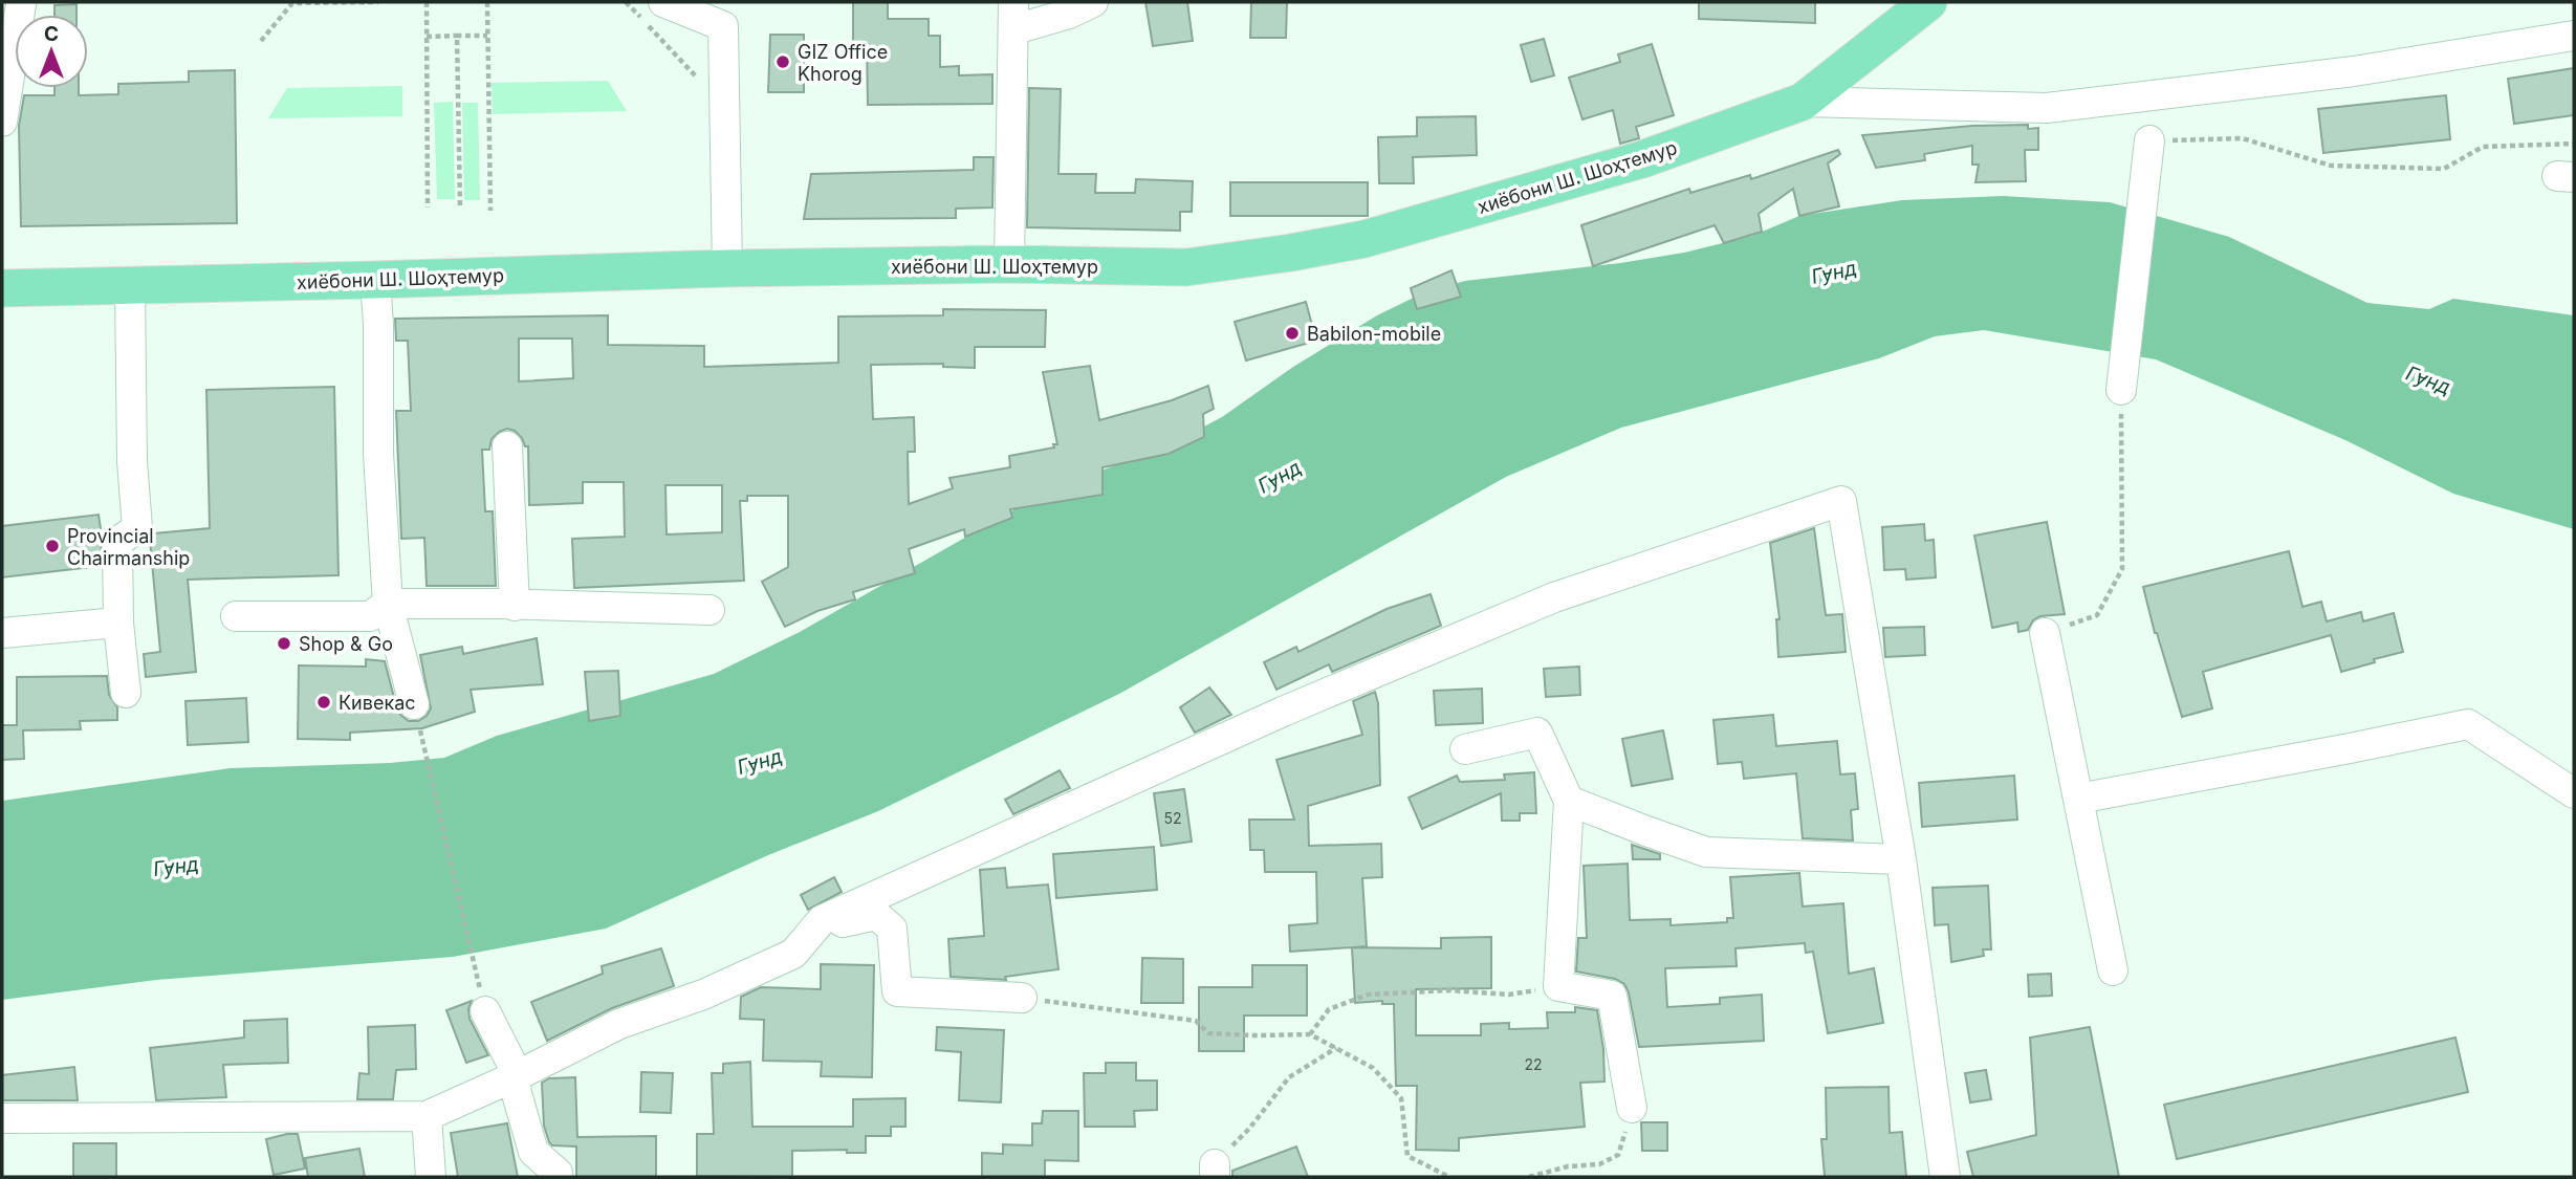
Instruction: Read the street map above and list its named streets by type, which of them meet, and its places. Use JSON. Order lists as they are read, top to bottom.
{
  "streets": {
    "main road": ["хиёбони Ш. Шоҳтемур"]
  },
  "water": ["Ғунд"],
  "places": [
    "GIZ Office Khorog",
    "Babilon-mobile",
    "Provincial Chairmanship",
    "Shop & Go",
    "Кивекас"
  ],
  "house_numbers": ["52", "22"],
  "north": "top"
}
